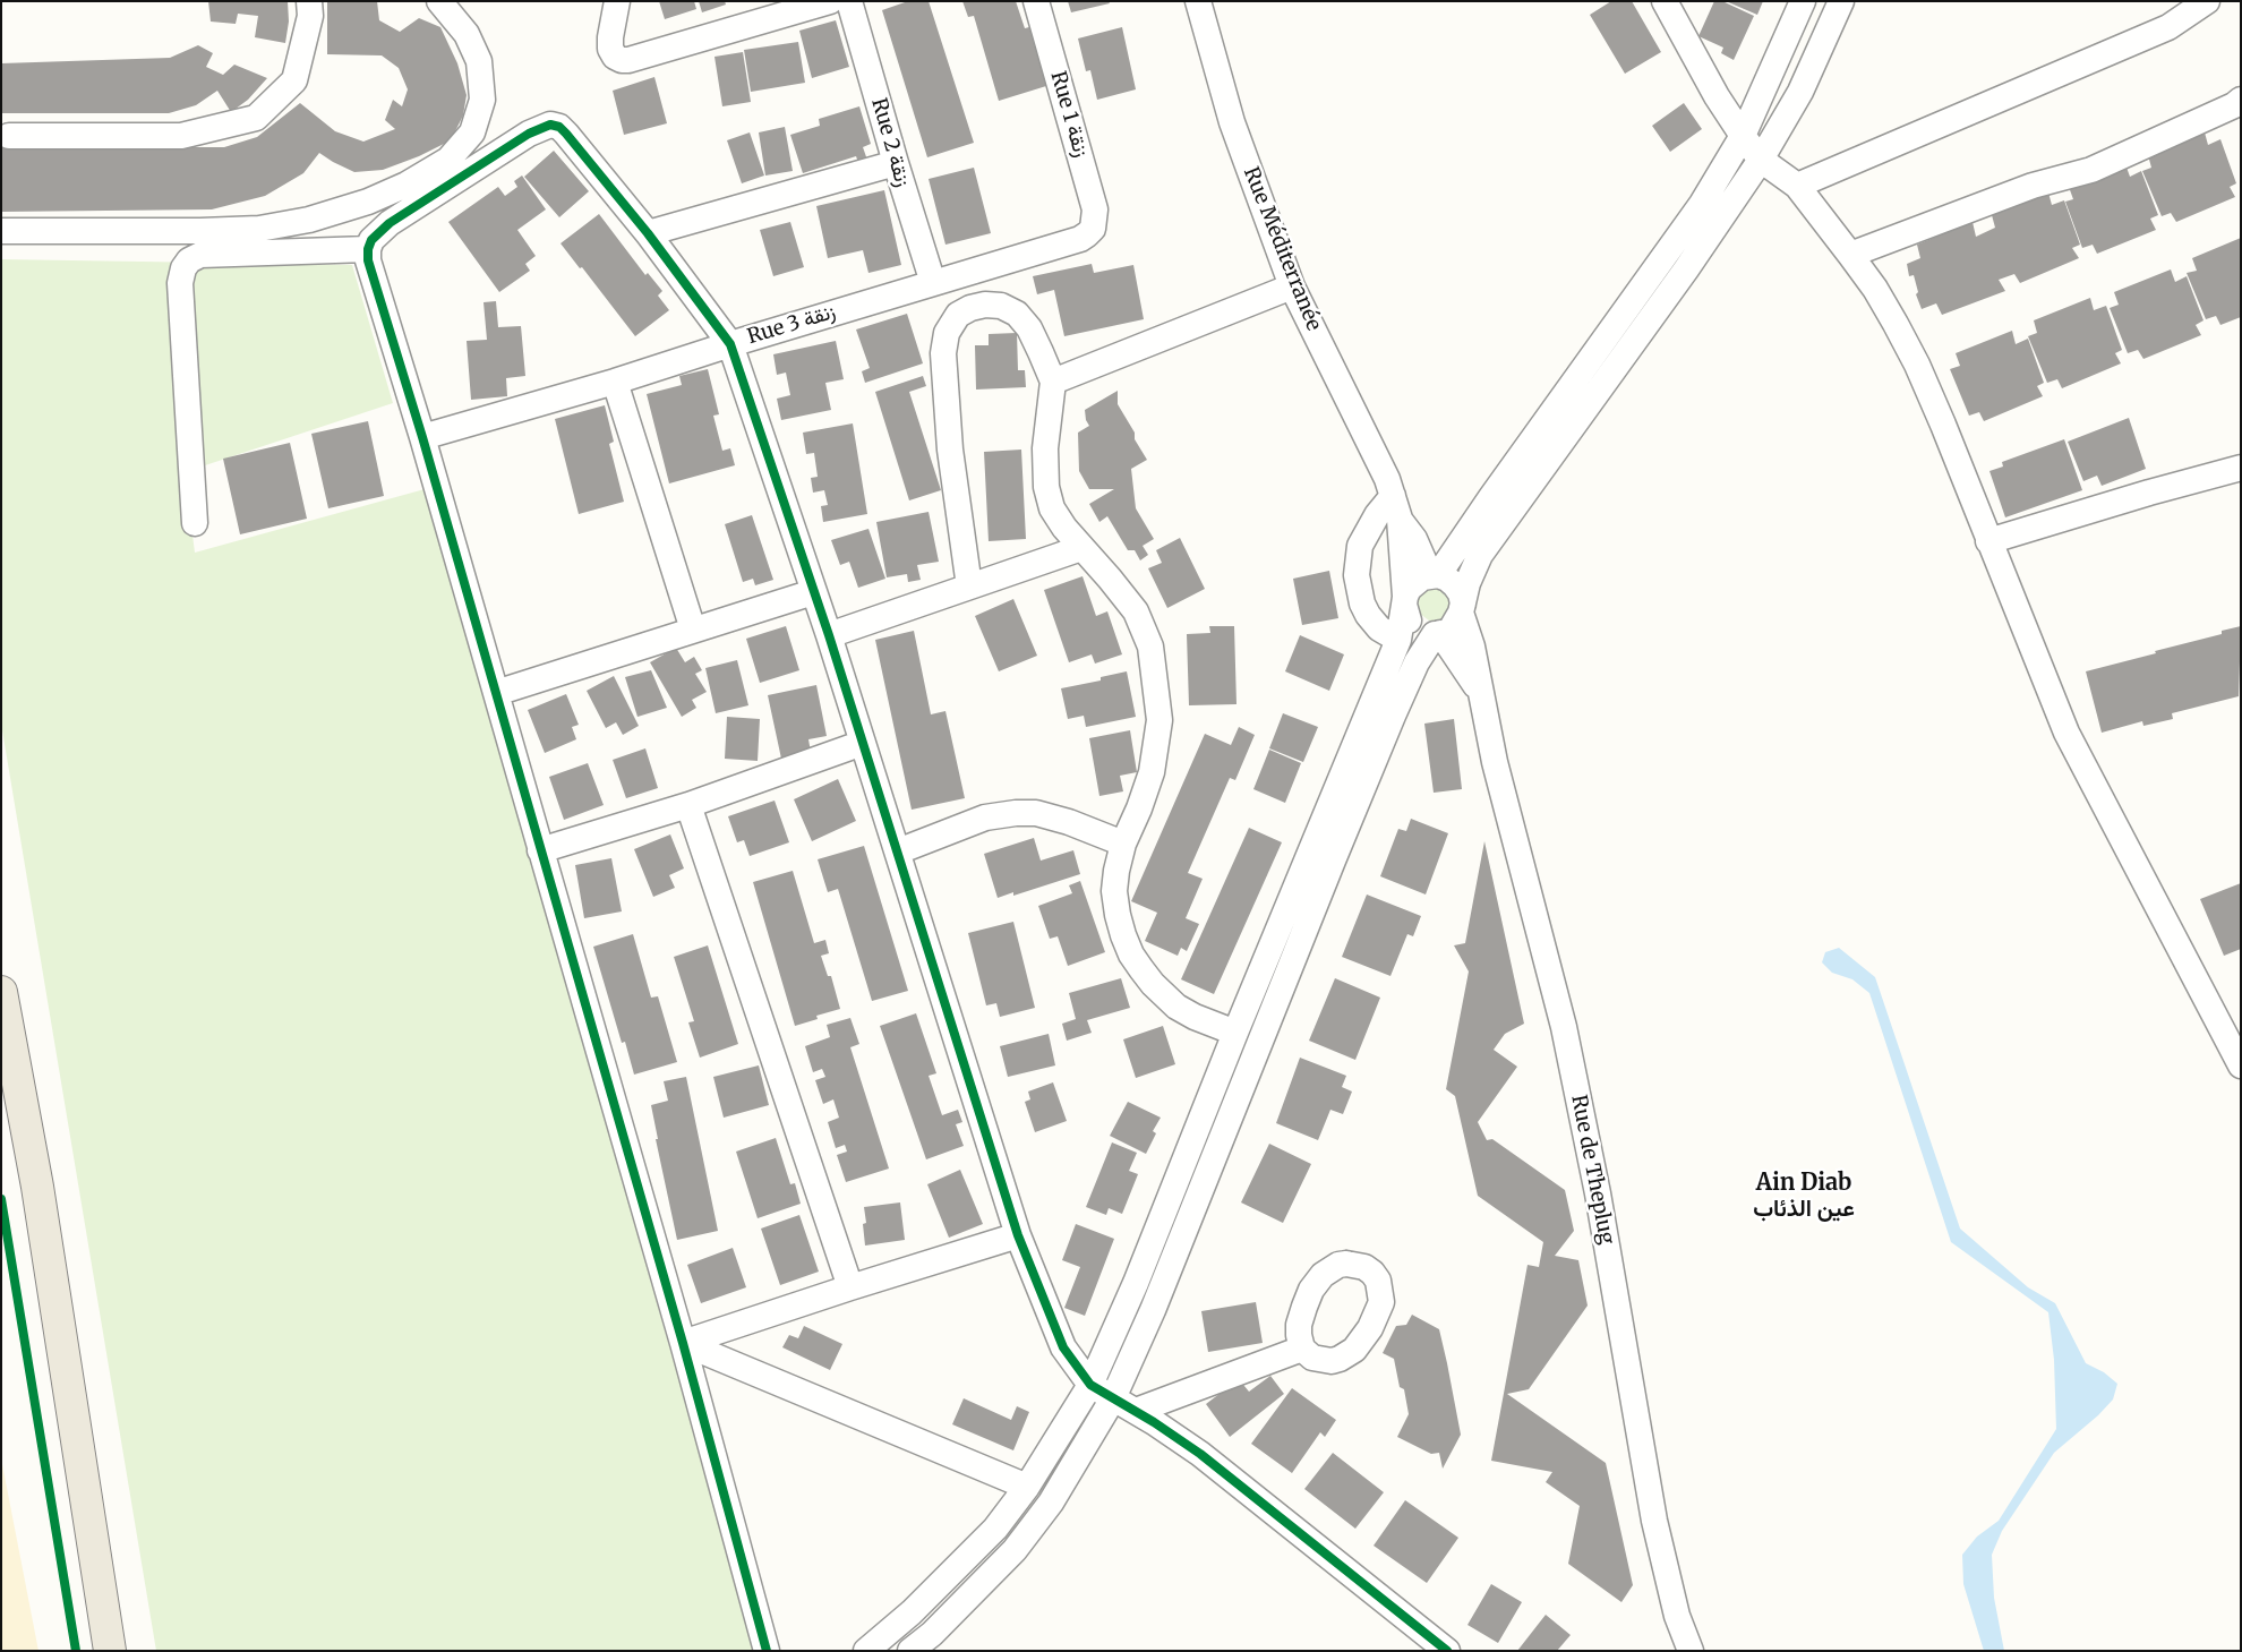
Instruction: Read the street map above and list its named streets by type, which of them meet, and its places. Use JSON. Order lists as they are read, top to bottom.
{
  "streets": {
    "street": [
      "Rue 1 زنقة",
      "Rue 2 زنقة",
      "Rue Méditerranée",
      "Rue 3 زنقة",
      "Rue de Theplug"
    ]
  },
  "crossings": [
    ["Rue 1 زنقة", "Rue 3 زنقة"],
    ["Rue 2 زنقة", "Rue 3 زنقة"]
  ],
  "districts": ["Ain Diab عين الذئاب"]
}
